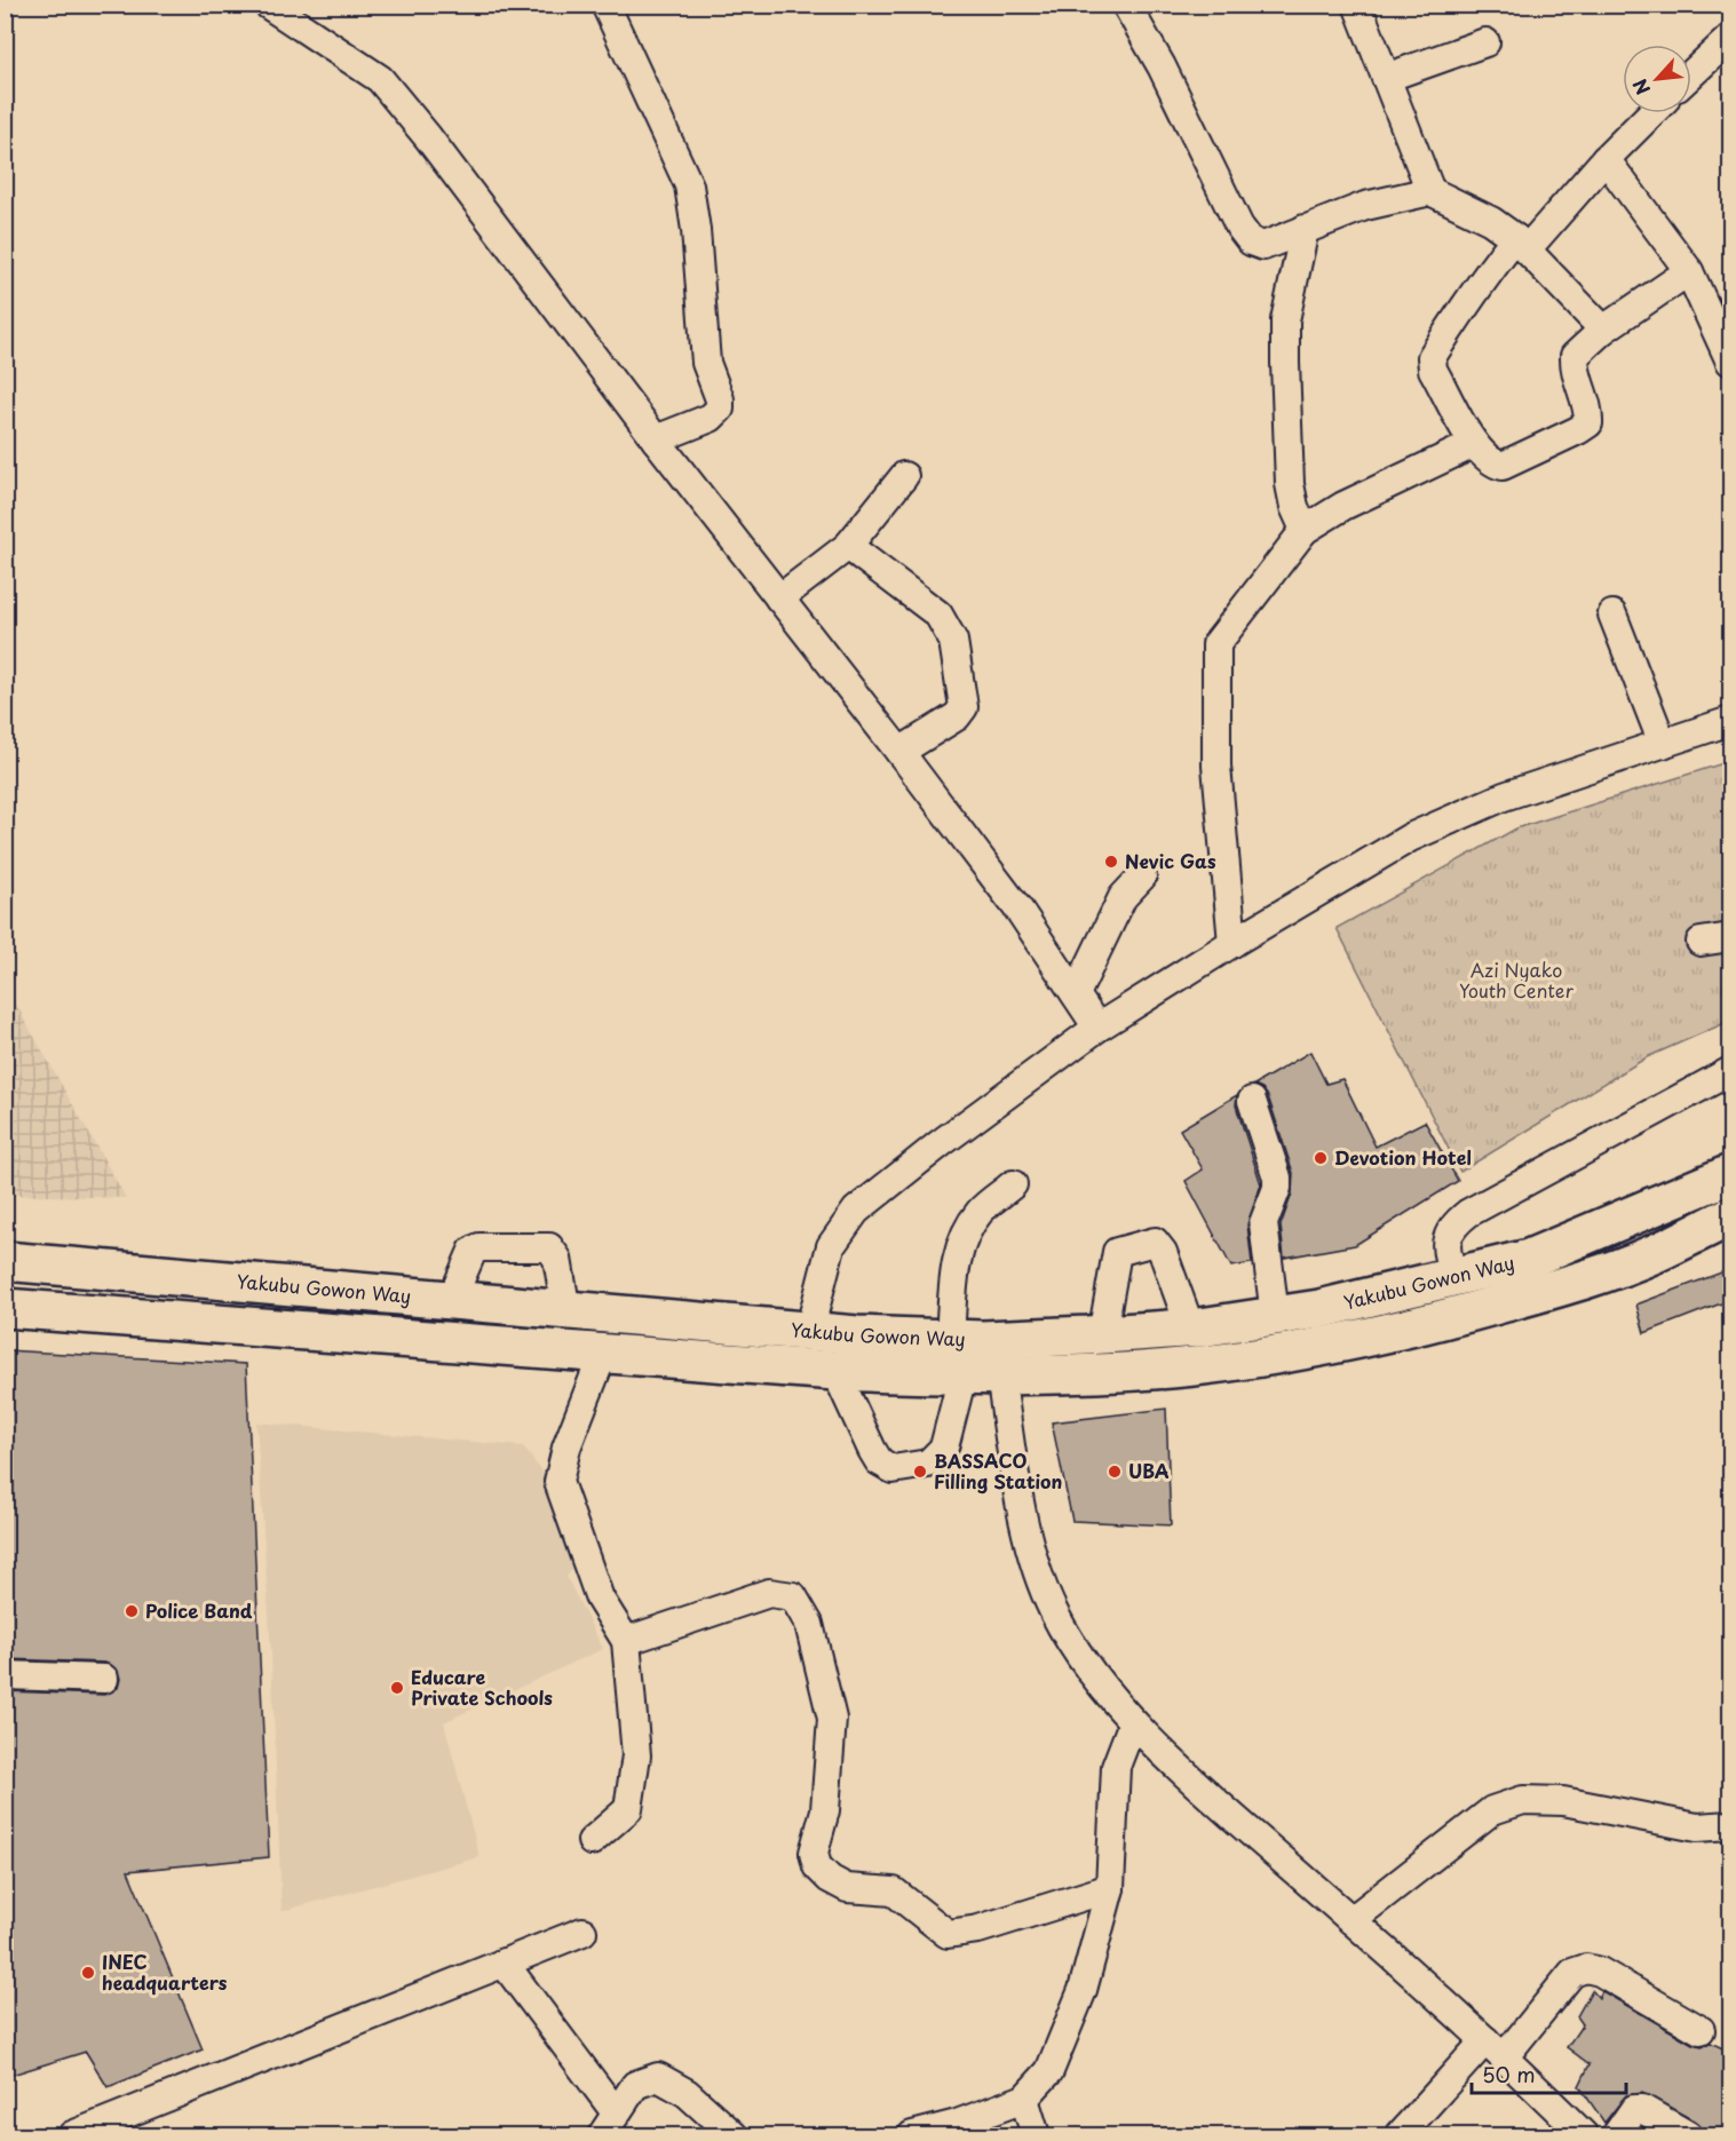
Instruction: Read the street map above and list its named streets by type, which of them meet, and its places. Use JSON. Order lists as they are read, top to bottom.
{
  "streets": {
    "highway": ["Yakubu Gowon Way"]
  },
  "parks": ["Azi Nyako Youth Center"],
  "places": [
    "Nevic Gas",
    "Devotion Hotel",
    "BASSACO Filling Station",
    "UBA",
    "Police Band",
    "Educare Private Schools",
    "INEC headquarters"
  ],
  "scale_bar": "50 m",
  "north": "bottom left"
}
